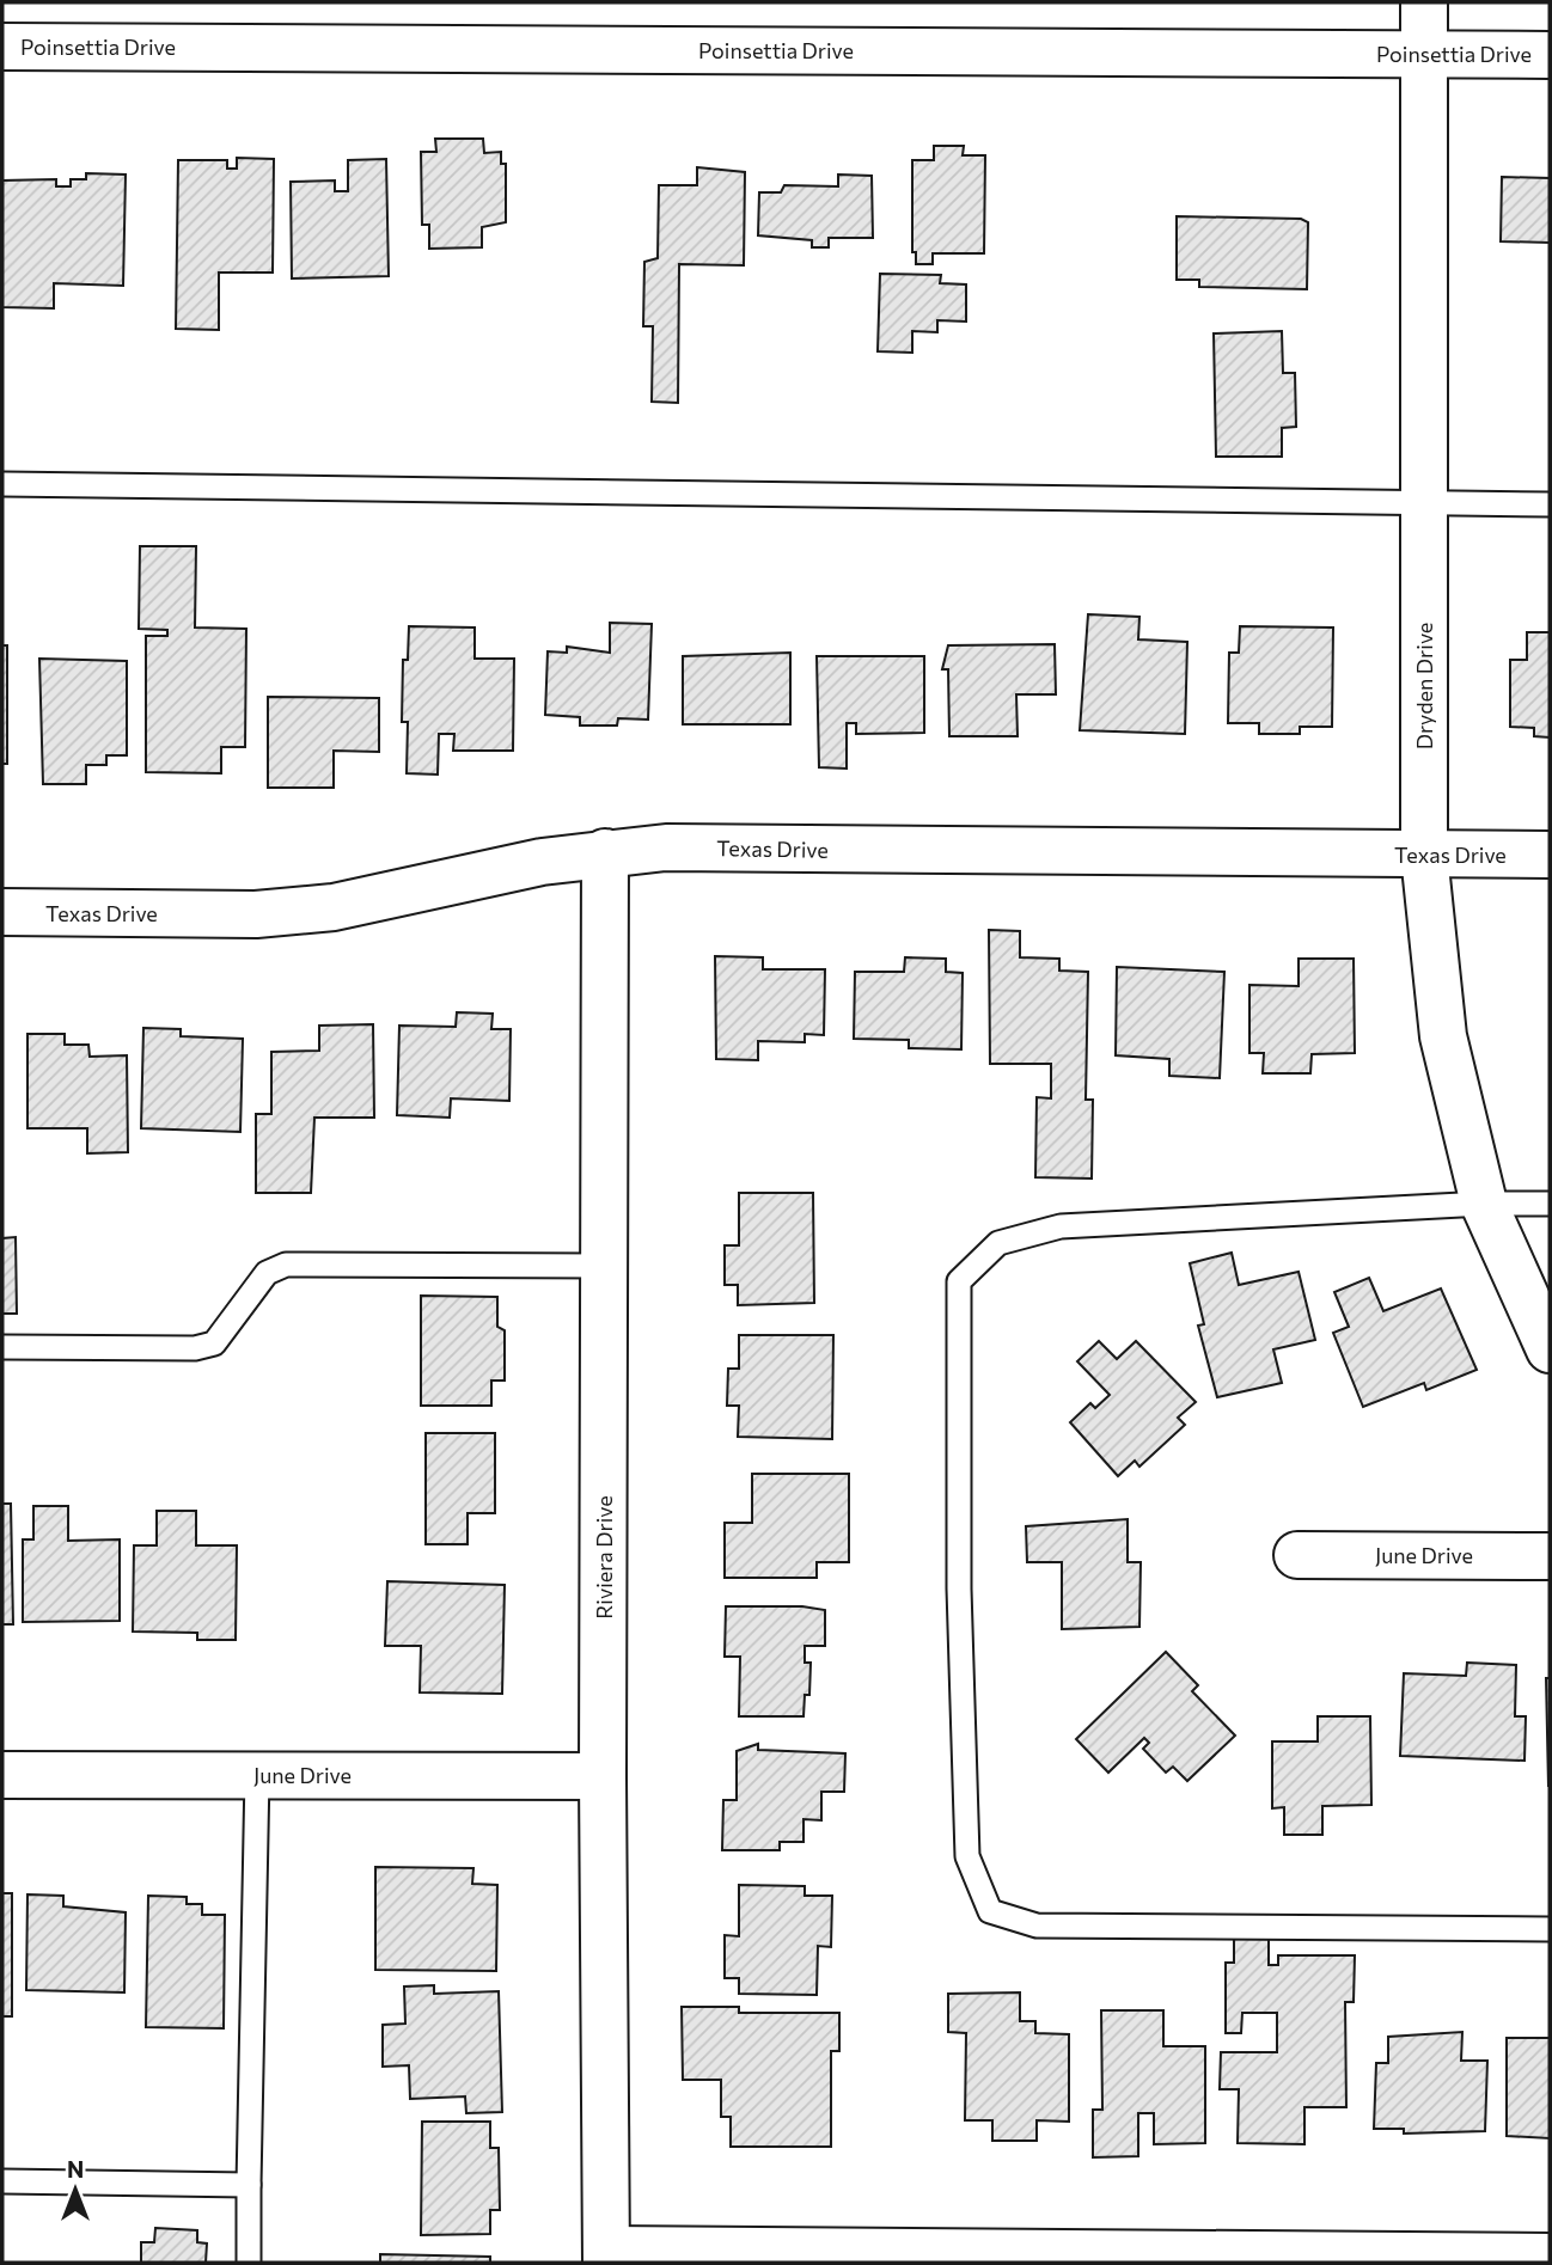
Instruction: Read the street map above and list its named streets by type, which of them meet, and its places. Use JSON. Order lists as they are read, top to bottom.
{
  "streets": {
    "street": [
      "Poinsettia Drive",
      "Dryden Drive",
      "Texas Drive",
      "June Drive",
      "Riviera Drive"
    ]
  },
  "crossings": [
    ["Poinsettia Drive", "Dryden Drive"],
    ["Dryden Drive", "Texas Drive"],
    ["Texas Drive", "Riviera Drive"],
    ["June Drive", "Riviera Drive"]
  ],
  "north": "top"
}
